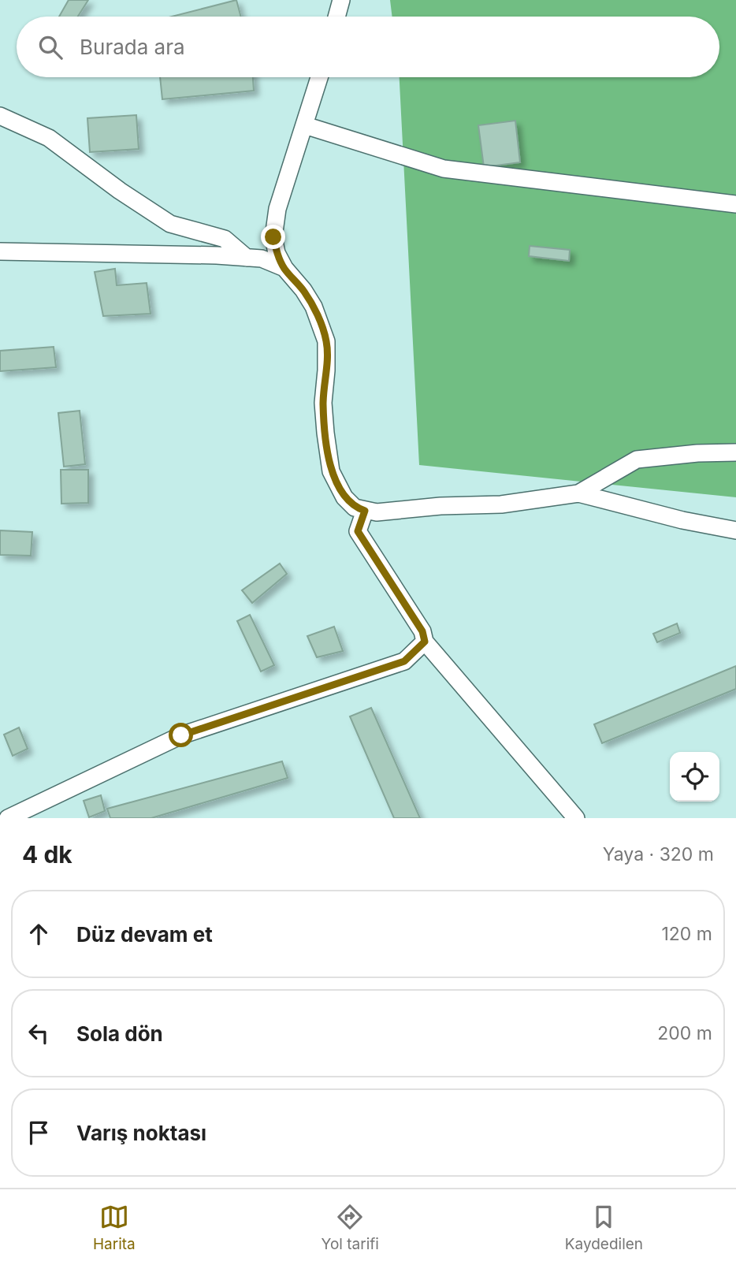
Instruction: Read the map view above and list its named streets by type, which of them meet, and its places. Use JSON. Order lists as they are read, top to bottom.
{
  "page": {
    "search": "Burada ara",
    "heading": ["4 dk", "Yaya · 320 m"],
    "list": [
      ["Düz devam et", "120 m"],
      ["Sola dön", "200 m"],
      "Varış noktası"
    ],
    "nav": ["Harita", "Yol tarifi", "Kaydedilen"]
  }
}
